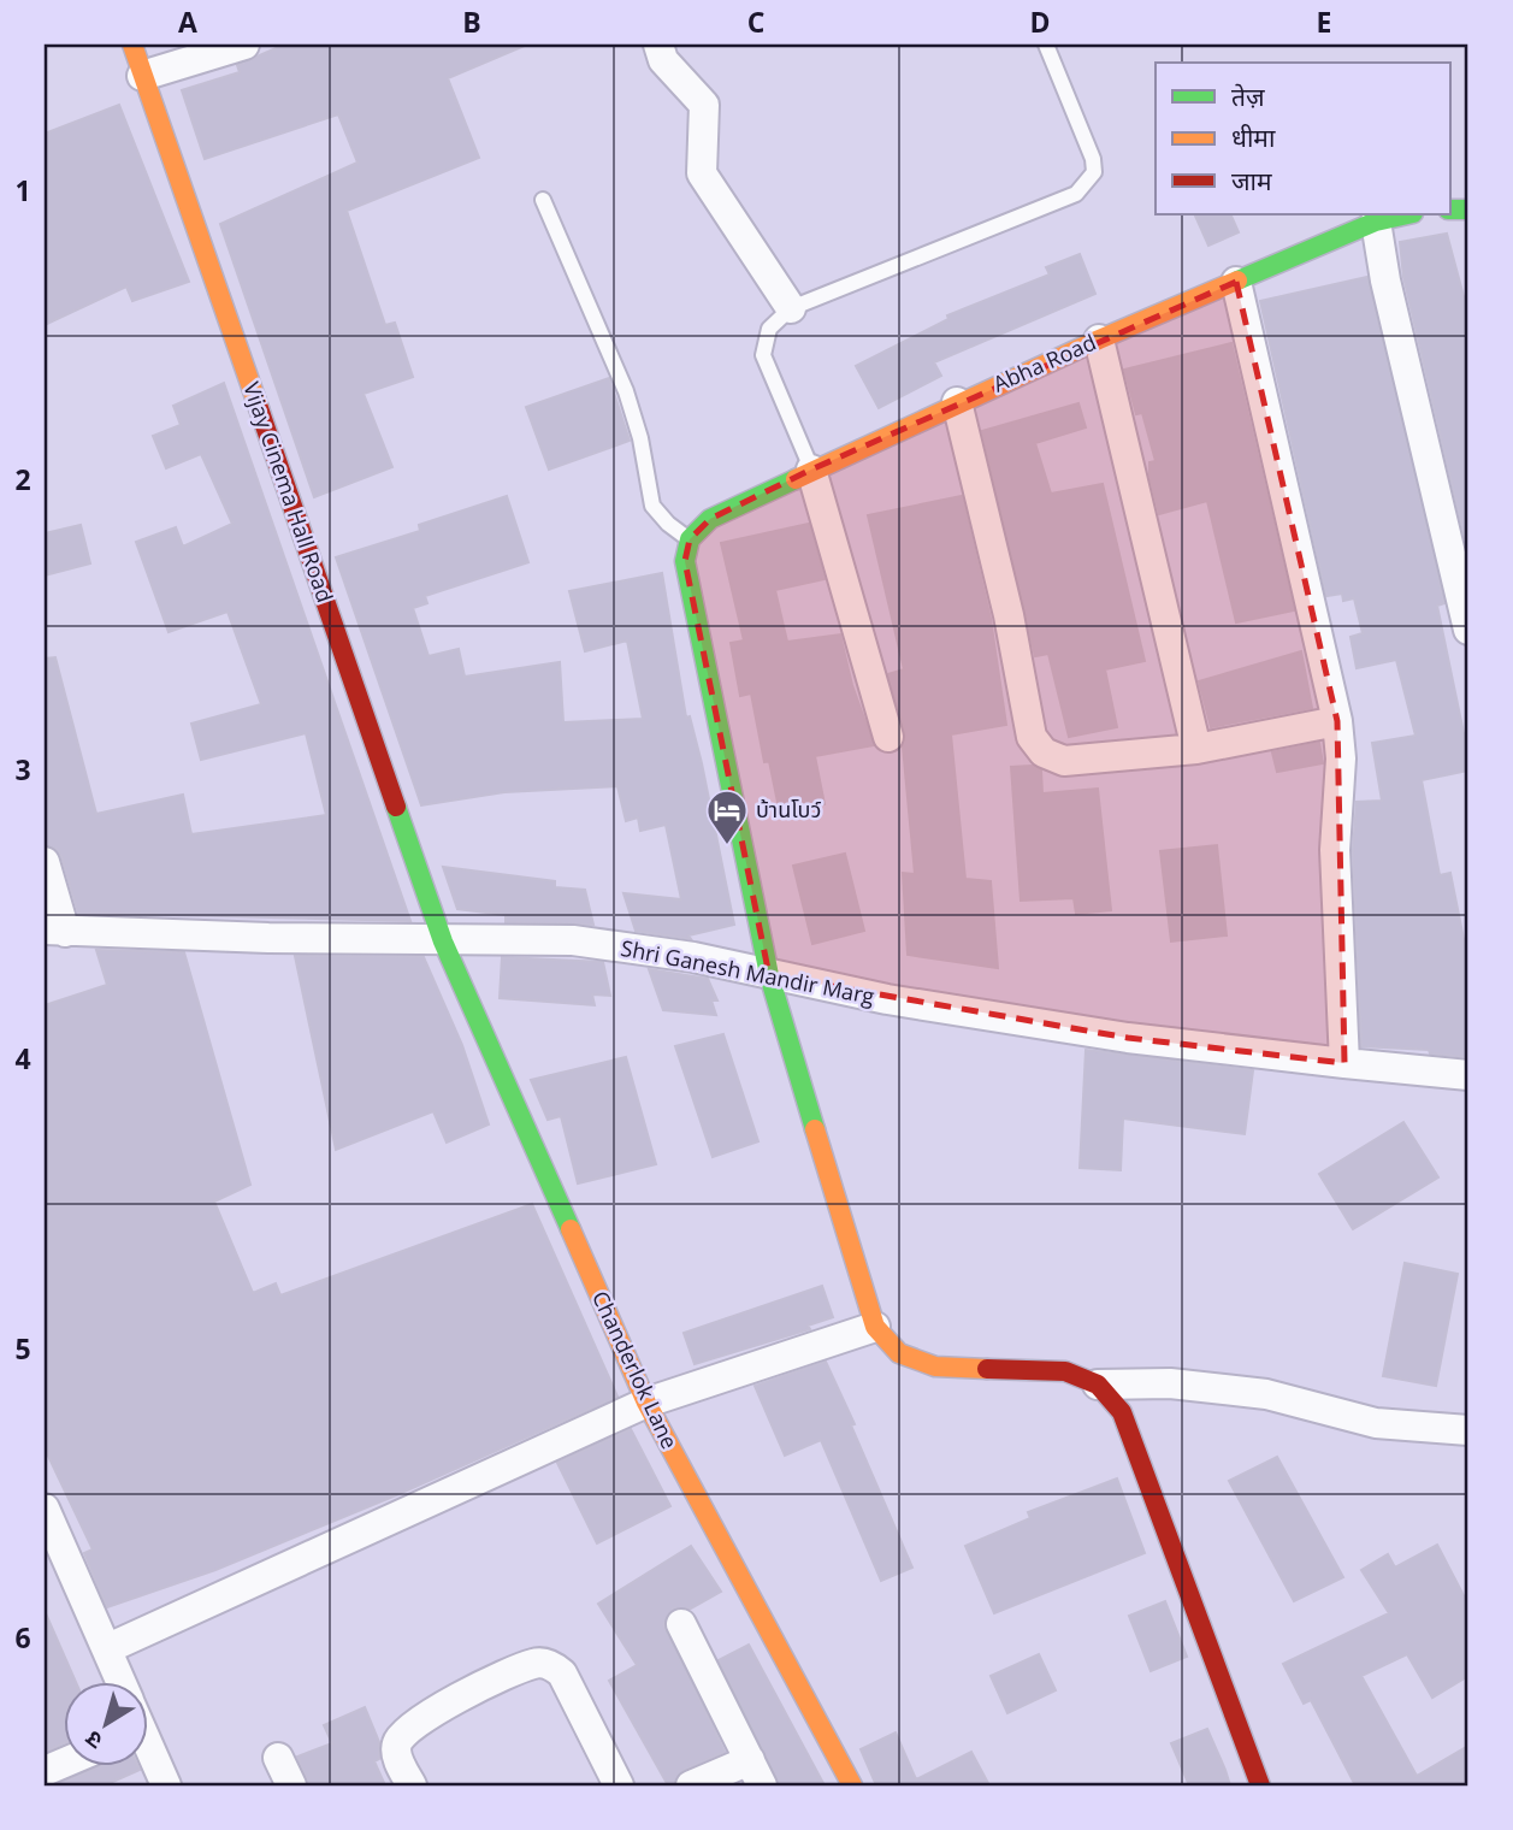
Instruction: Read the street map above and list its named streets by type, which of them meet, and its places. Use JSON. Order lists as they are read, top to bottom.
{
  "streets": {
    "street": [
      "Abha Road",
      "Vijay Cinema Hall Road",
      "Shri Ganesh Mandir Marg",
      "Chanderlok Lane"
    ]
  },
  "crossings": [
    ["Vijay Cinema Hall Road", "Shri Ganesh Mandir Marg"],
    ["Vijay Cinema Hall Road", "Chanderlok Lane"],
    ["Shri Ganesh Mandir Marg", "Chanderlok Lane"]
  ],
  "places": {
    "hotel": ["บ้านโบว์"]
  },
  "legend": ["तेज़", "धीमा", "जाम"],
  "north": "bottom left",
  "grid": {
    "columns": [
      "A",
      "B",
      "C",
      "D",
      "E"
    ],
    "rows": [
      "1",
      "2",
      "3",
      "4",
      "5",
      "6"
    ]
  }
}
